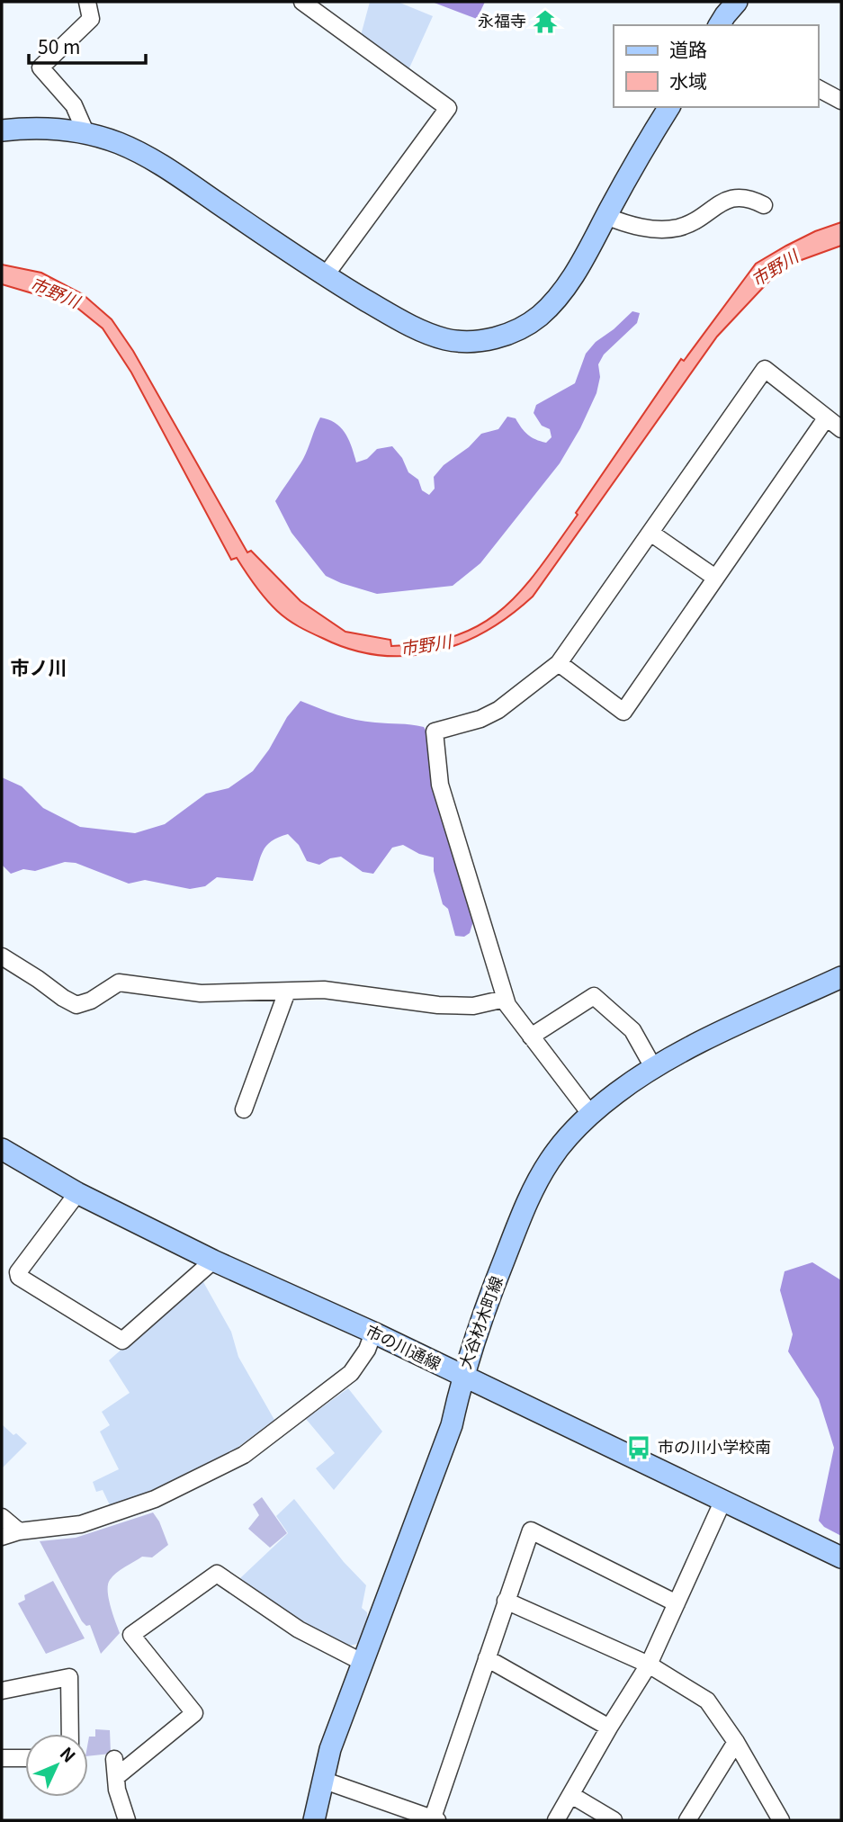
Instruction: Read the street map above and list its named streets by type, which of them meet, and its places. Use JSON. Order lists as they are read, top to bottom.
{
  "streets": {
    "street": ["大谷材木町線", "市の川通線"]
  },
  "crossings": [
    ["大谷材木町線", "市の川通線"]
  ],
  "districts": ["市ノ川"],
  "water": ["市野川"],
  "places": {
    "temple": ["永福寺"],
    "bus stop": ["市の川小学校南"]
  },
  "legend": ["道路", "水域"],
  "scale_bar": "50 m",
  "north": "top right"
}
